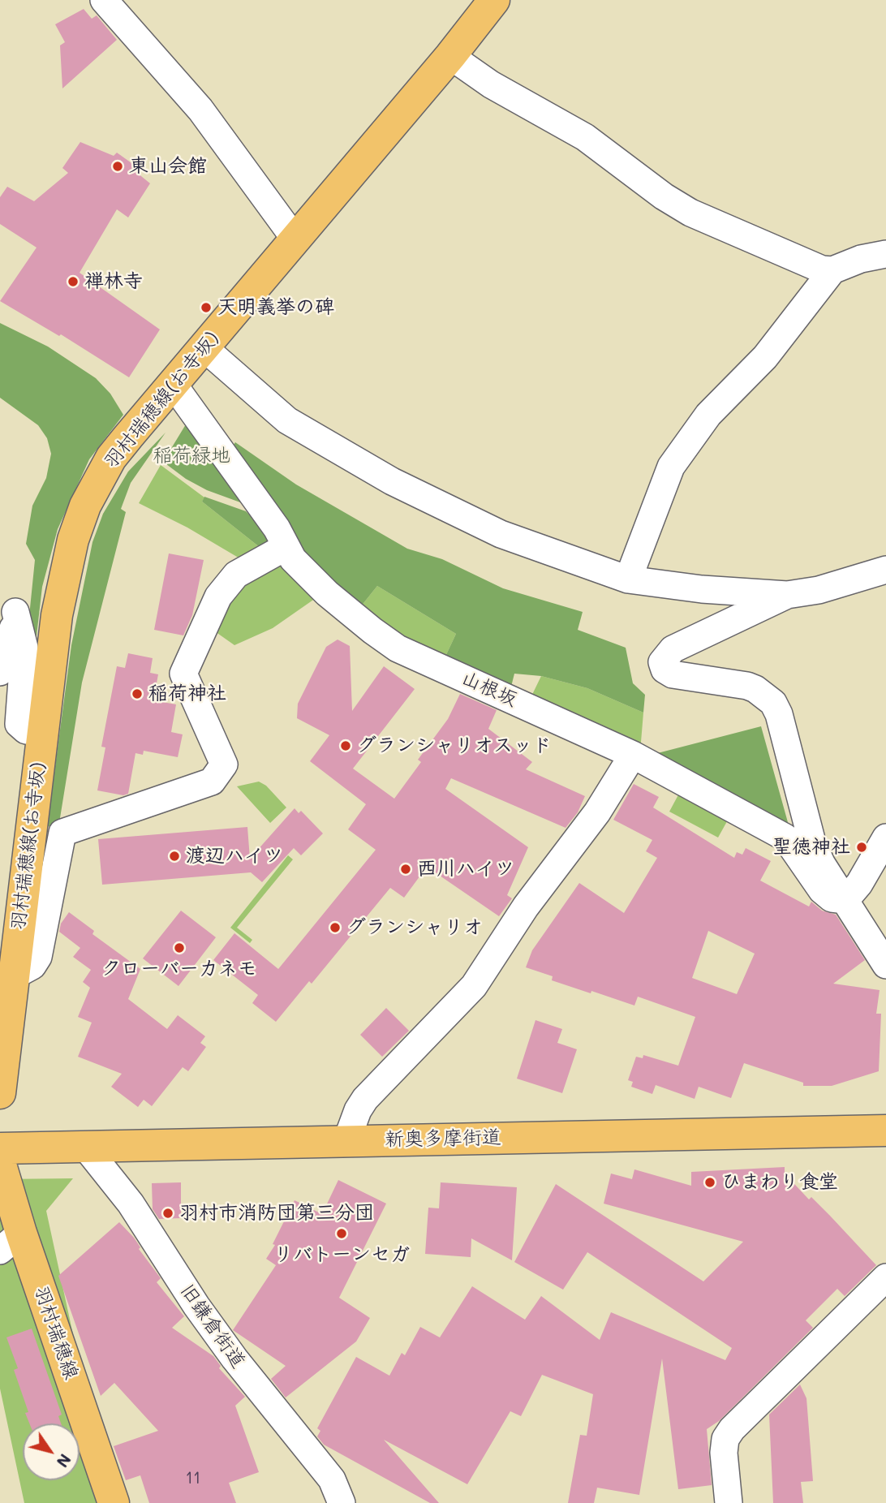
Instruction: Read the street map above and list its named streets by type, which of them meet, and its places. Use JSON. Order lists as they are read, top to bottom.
{
  "streets": {
    "main road": ["羽村瑞穂線(お寺坂)", "新奥多摩街道", "羽村瑞穂線"],
    "street": ["山根坂", "旧鎌倉街道"]
  },
  "crossings": [
    ["羽村瑞穂線(お寺坂)", "山根坂"],
    ["新奥多摩街道", "旧鎌倉街道"]
  ],
  "parks": ["稲荷緑地"],
  "places": [
    "東山会館",
    "禅林寺",
    "天明義挙の碑",
    "稲荷神社",
    "グランシャリオスッド",
    "聖徳神社",
    "渡辺ハイツ",
    "西川ハイツ",
    "グランシャリオ",
    "クローバーカネモ",
    "ひまわり食堂",
    "羽村市消防団第三分団",
    "リバトーンセガ"
  ],
  "house_numbers": ["11"],
  "north": "bottom right"
}
